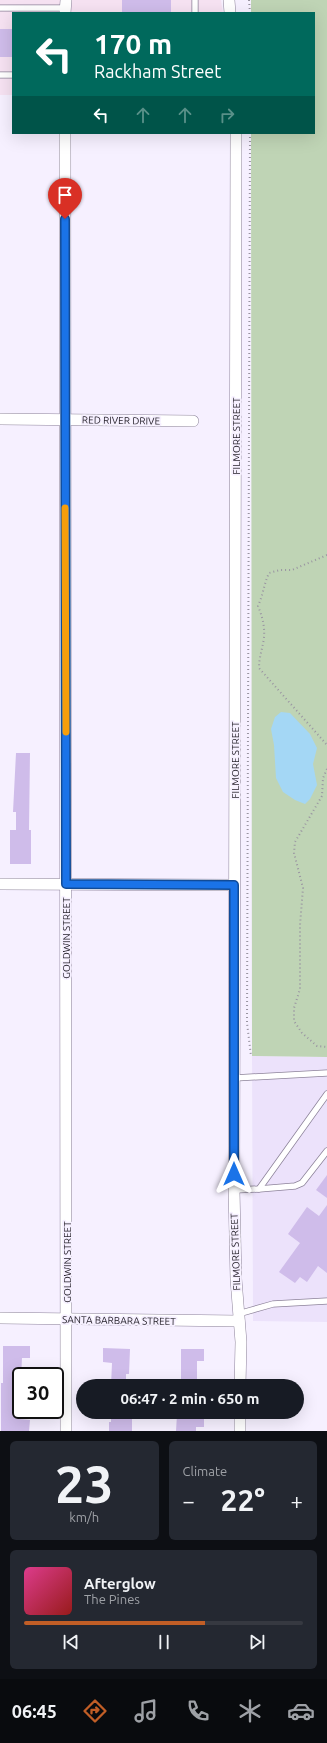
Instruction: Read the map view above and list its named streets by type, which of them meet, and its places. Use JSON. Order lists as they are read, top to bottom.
{
  "streets": {
    "street": [
      "RED RIVER DRIVE",
      "FILMORE STREET",
      "GOLDWIN STREET",
      "SANTA BARBARA STREET"
    ]
  },
  "crossings": [
    ["RED RIVER DRIVE", "GOLDWIN STREET"],
    ["FILMORE STREET", "SANTA BARBARA STREET"],
    ["GOLDWIN STREET", "SANTA BARBARA STREET"]
  ],
  "page": {
    "turn": ["170 m", "Rackham Street"],
    "limit": "30",
    "trip": "06:47 · 2 min · 650 m",
    "tile": [
      ["23", "km/h"],
      "Climate"
    ],
    "heat": ["−", "22°", "+"],
    "song": ["Afterglow", "The Pines"],
    "tabs": "06:45"
  }
}
